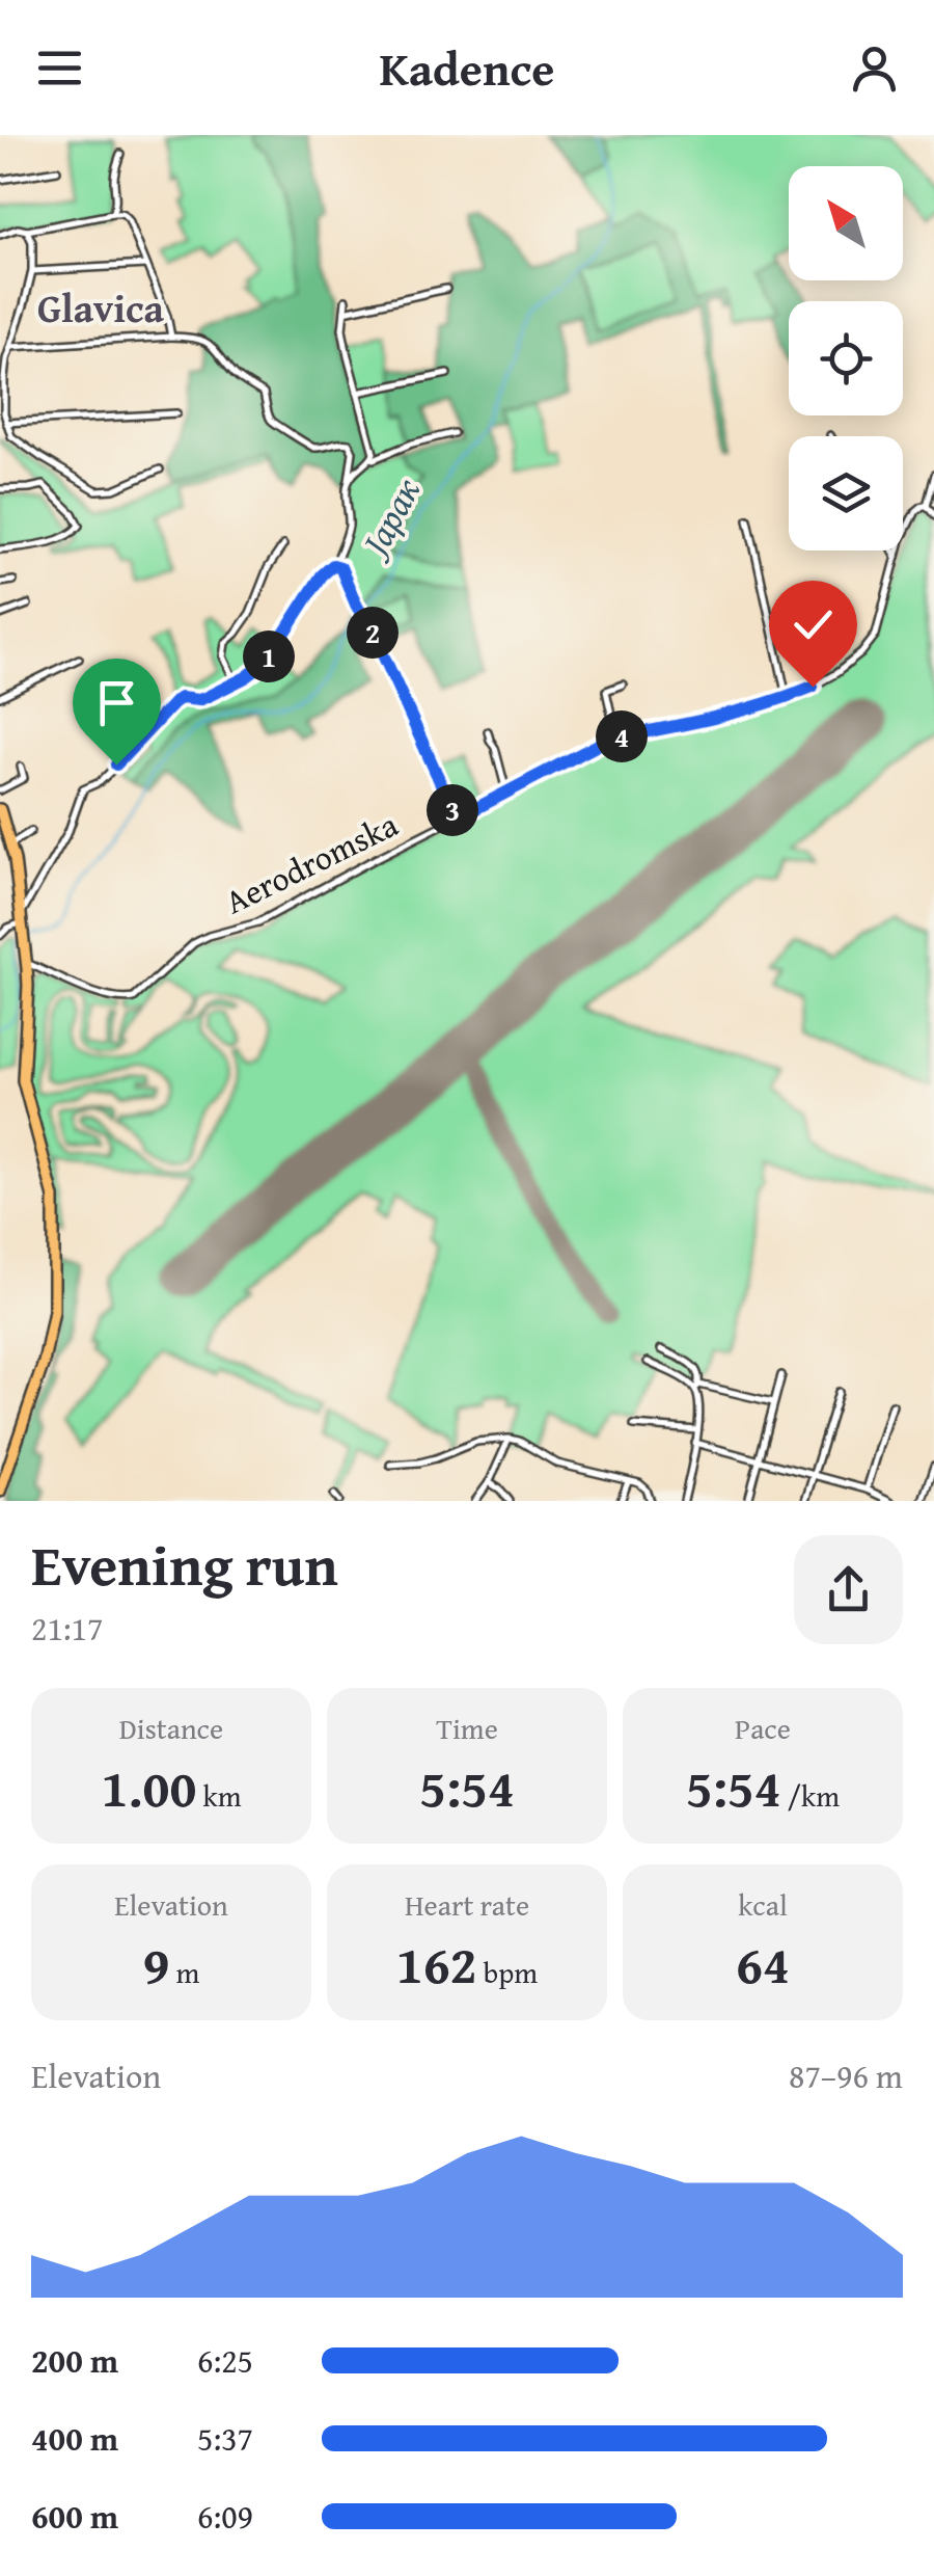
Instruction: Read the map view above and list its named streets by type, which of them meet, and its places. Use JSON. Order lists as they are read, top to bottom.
{
  "streets": {
    "street": ["Aerodromska"]
  },
  "districts": ["Glavica"],
  "water": ["Јарак"],
  "north": "top left",
  "page": {
    "header": "Kadence",
    "pins": [
      "2",
      "1",
      "4",
      "3"
    ],
    "heading": ["Evening run", "21:17"],
    "stats": [
      ["Distance", "1.00 km"],
      ["Time", "5:54"],
      ["Pace", "5:54 /km"],
      ["Elevation", "9 m"],
      ["Heart rate", "162 bpm"],
      ["kcal", "64"]
    ],
    "chart": ["Elevation", "87–96 m"],
    "list": [
      {
        "name": "200 m",
        "note": "6:25"
      },
      {
        "name": "400 m",
        "note": "5:37"
      },
      {
        "name": "600 m",
        "note": "6:09"
      }
    ]
  }
}
